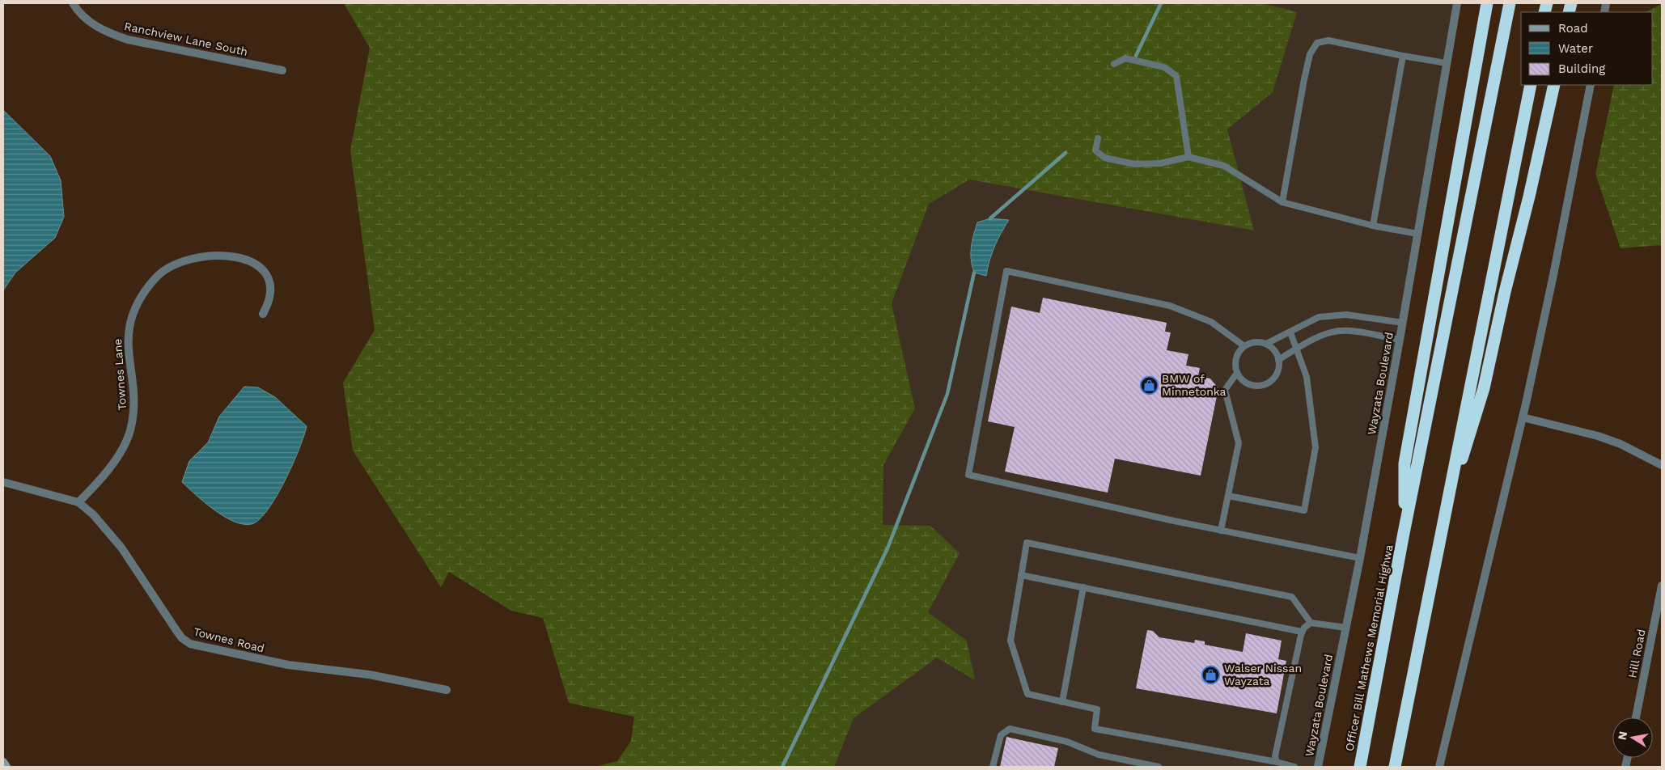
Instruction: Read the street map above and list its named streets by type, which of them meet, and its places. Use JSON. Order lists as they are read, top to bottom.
{
  "streets": {
    "highway": ["Officer Bill Mathews Memorial Highwa"],
    "street": [
      "Ranchview Lane South",
      "Townes Lane",
      "Wayzata Boulevard",
      "Townes Road",
      "Hill Road"
    ]
  },
  "crossings": [
    ["Townes Lane", "Townes Road"]
  ],
  "places": {
    "shop": ["BMW of Minnetonka", "Walser Nissan Wayzata"]
  },
  "legend": ["Road", "Water", "Building"],
  "north": "left"
}
